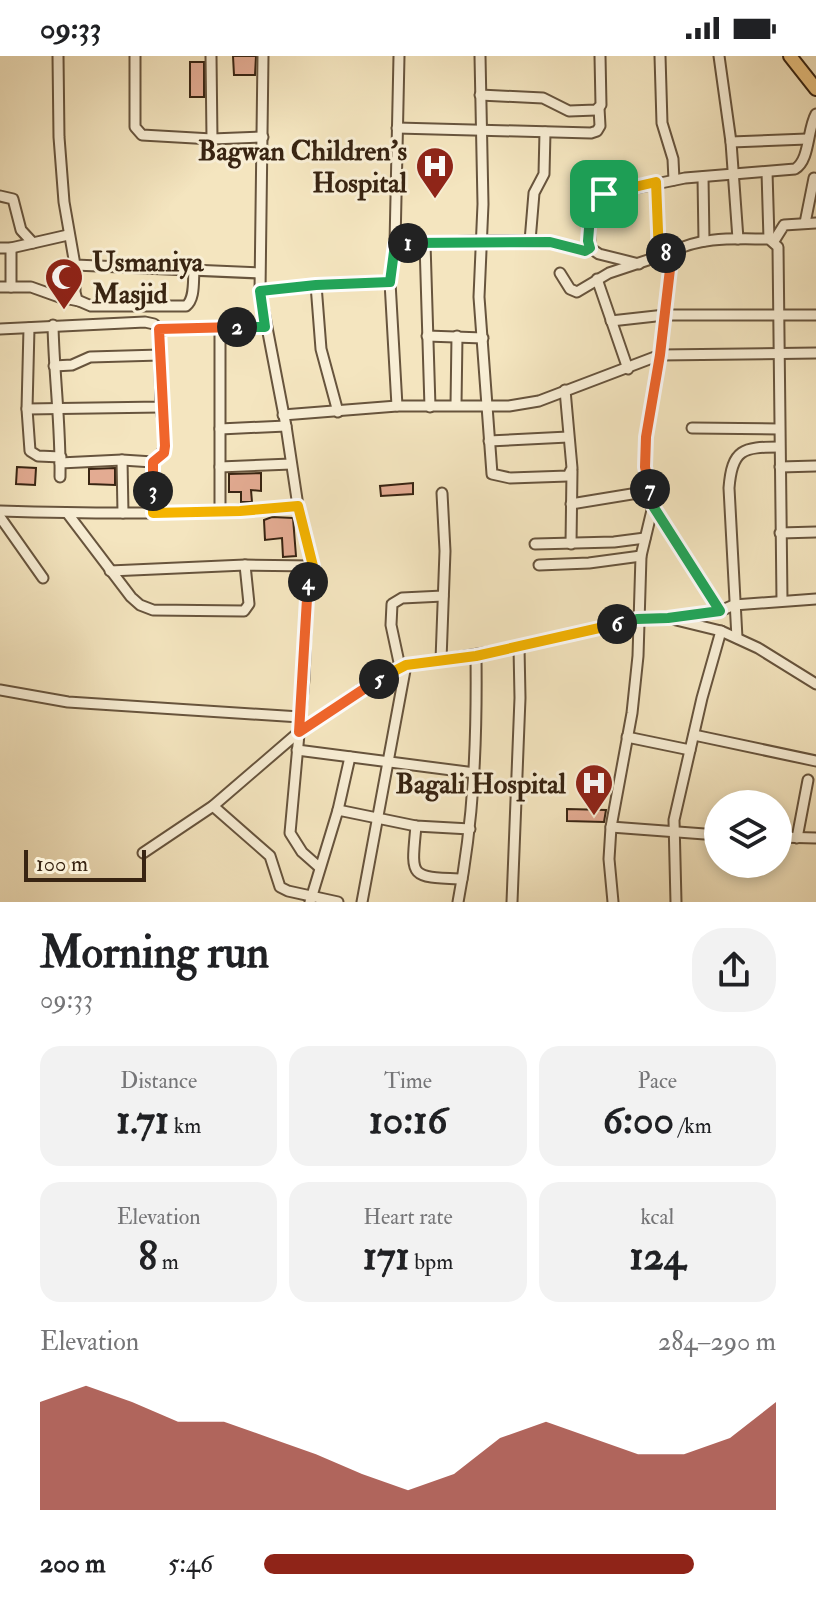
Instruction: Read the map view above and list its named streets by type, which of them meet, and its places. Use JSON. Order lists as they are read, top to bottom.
{
  "places": {
    "hospital": ["Bagwan Children's Hospital", "Bagali Hospital"],
    "mosque": ["Usmaniya Masjid"]
  },
  "scale_bar": "100 m",
  "page": {
    "status": "09:33",
    "pins": [
      "1",
      "8",
      "2",
      "7",
      "3",
      "4",
      "6",
      "5"
    ],
    "scale": "100 m",
    "heading": ["Morning run", "09:33"],
    "stats": [
      ["Distance", "1.71 km"],
      ["Time", "10:16"],
      ["Pace", "6:00 /km"],
      ["Elevation", "8 m"],
      ["Heart rate", "171 bpm"],
      ["kcal", "124"]
    ],
    "chart": ["Elevation", "284–290 m"],
    "list": [
      {
        "name": "200 m",
        "note": "5:46"
      }
    ]
  }
}
